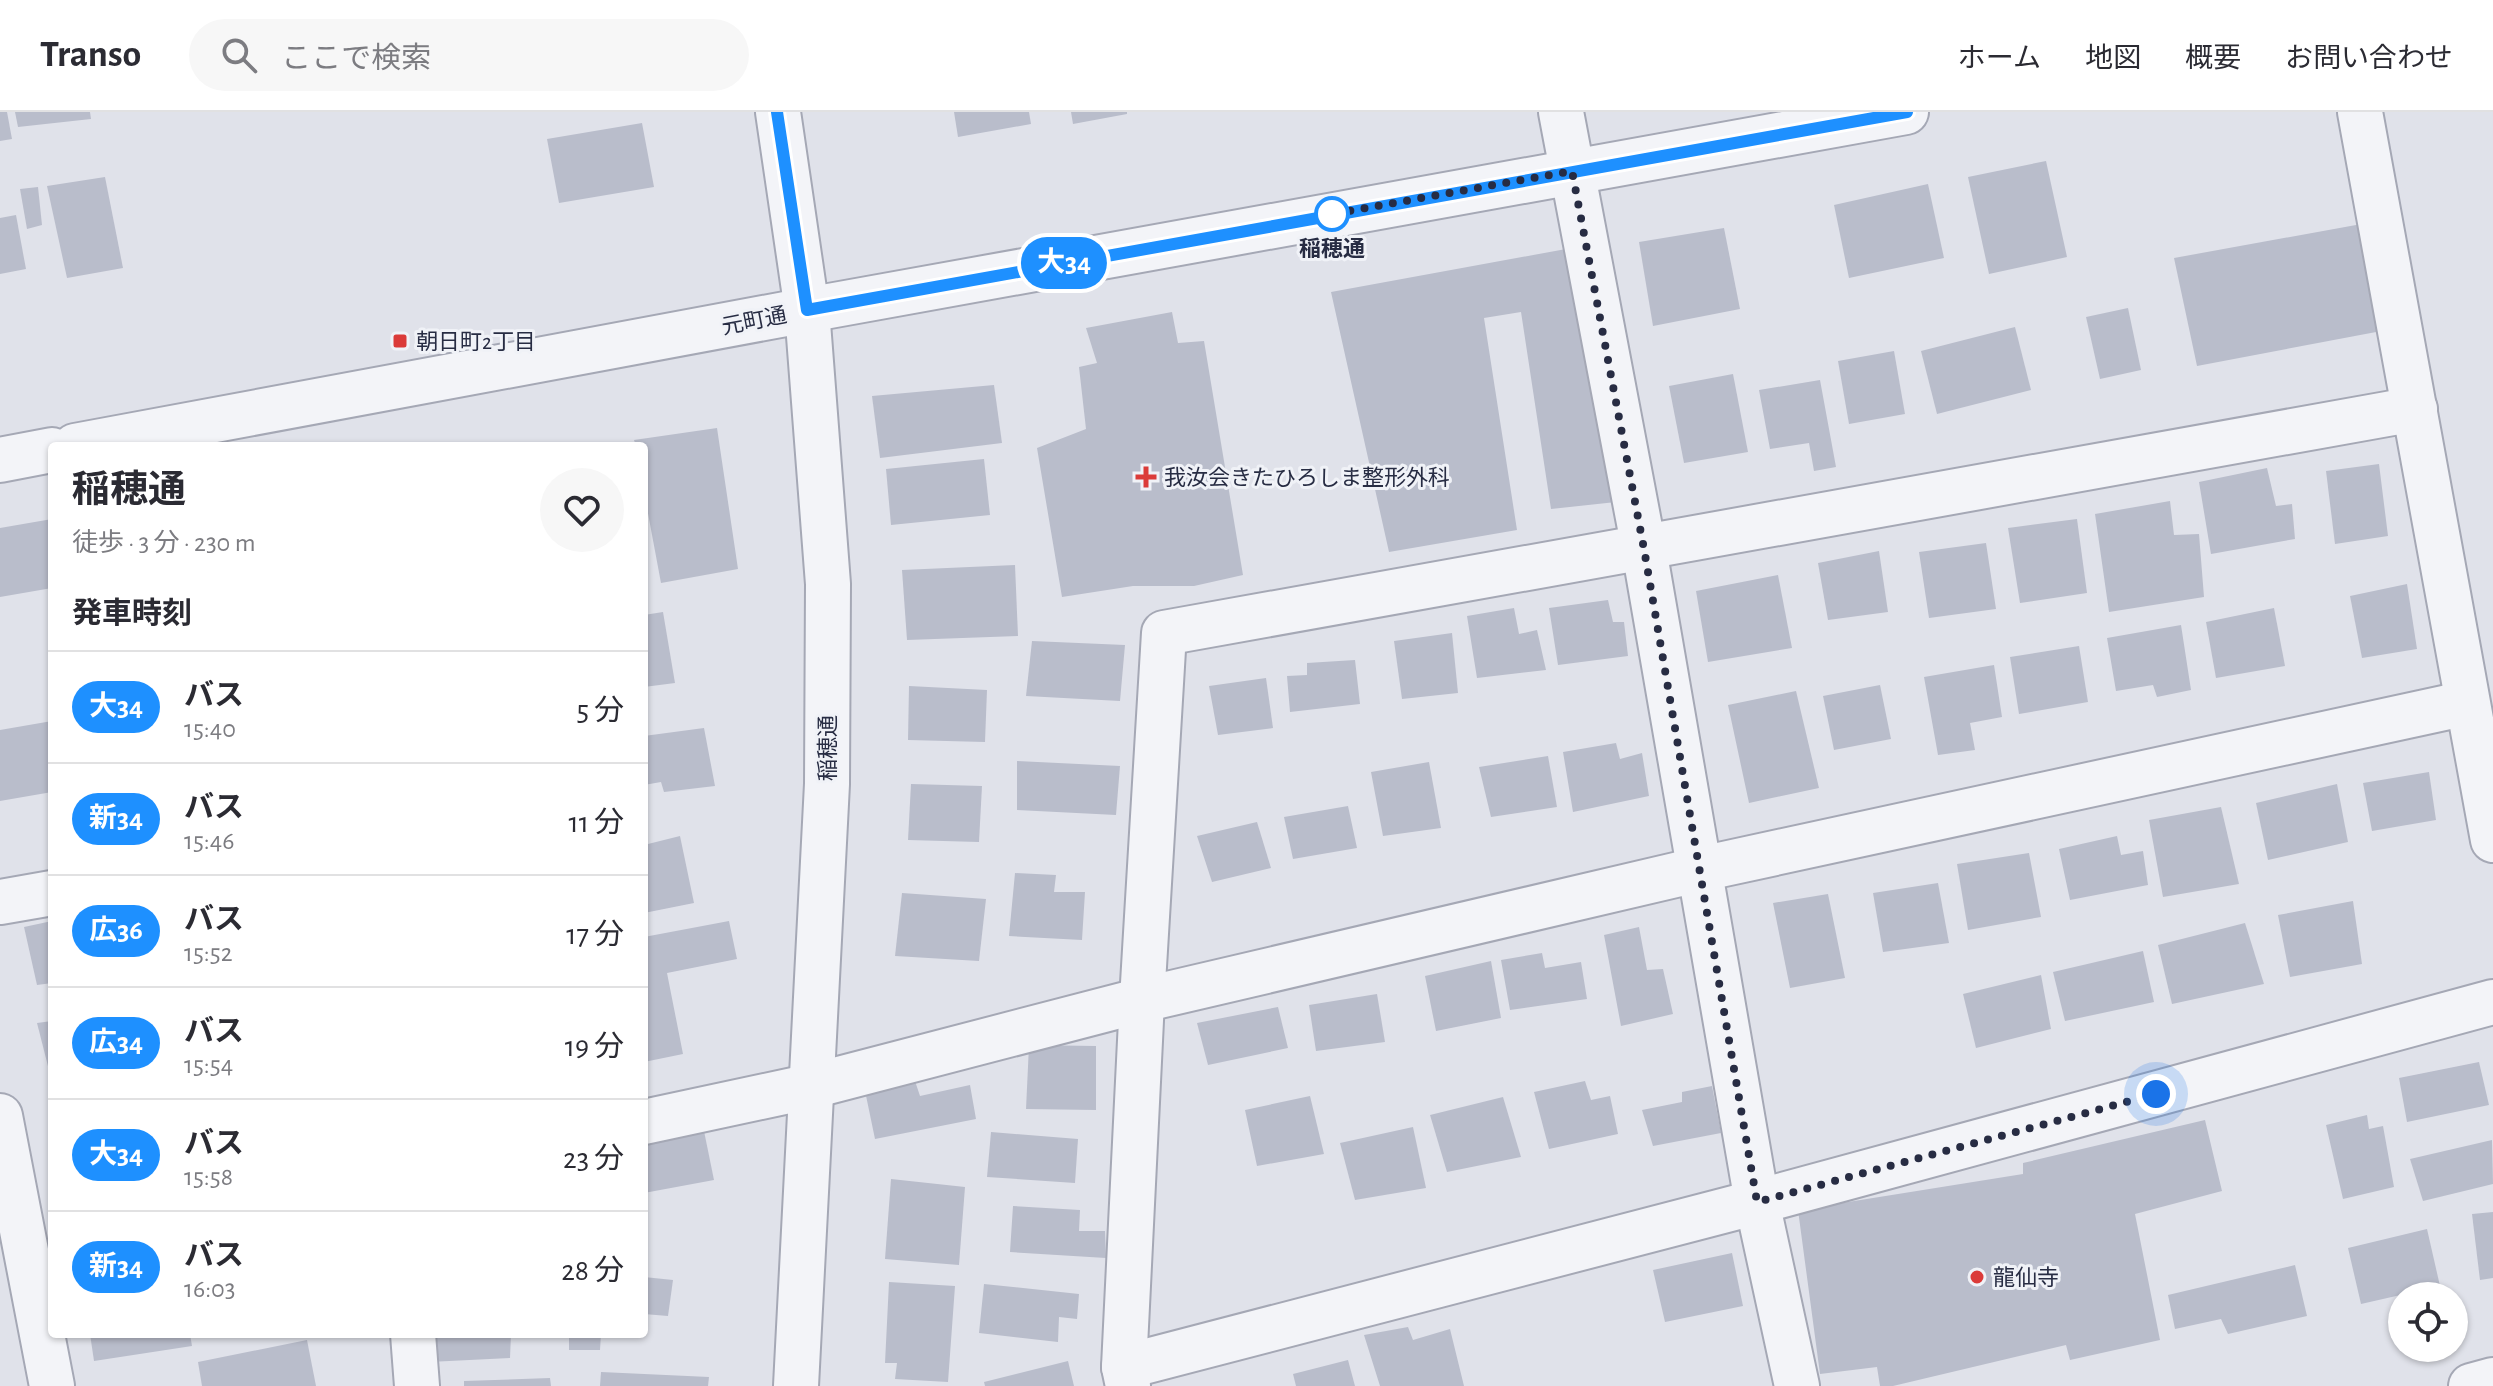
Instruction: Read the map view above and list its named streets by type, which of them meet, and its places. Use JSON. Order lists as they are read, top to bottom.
{
  "streets": {
    "street": ["元町通", "稲穂通"]
  },
  "crossings": [
    ["元町通", "稲穂通"]
  ],
  "places": {
    "other": ["稲穂通", "龍仙寺"],
    "transit": ["朝日町2丁目"],
    "health": ["我汝会きたひろしま整形外科"]
  },
  "lines": ["bus line 大34"],
  "page": {
    "header": "Transo",
    "search": "ここで検索",
    "nav": [
      "ホーム",
      "地図",
      "概要",
      "お問い合わせ"
    ],
    "on_map": "大34",
    "heading": [
      ["稲穂通", "徒歩 · 3 分 · 230 m"],
      "発車時刻"
    ],
    "list": [
      {
        "mark": "大34",
        "name": "バス",
        "note": "15:40",
        "value": "5 分"
      },
      {
        "mark": "新34",
        "name": "バス",
        "note": "15:46",
        "value": "11 分"
      },
      {
        "mark": "広36",
        "name": "バス",
        "note": "15:52",
        "value": "17 分"
      },
      {
        "mark": "広34",
        "name": "バス",
        "note": "15:54",
        "value": "19 分"
      },
      {
        "mark": "大34",
        "name": "バス",
        "note": "15:58",
        "value": "23 分"
      },
      {
        "mark": "新34",
        "name": "バス",
        "note": "16:03",
        "value": "28 分"
      }
    ]
  }
}
